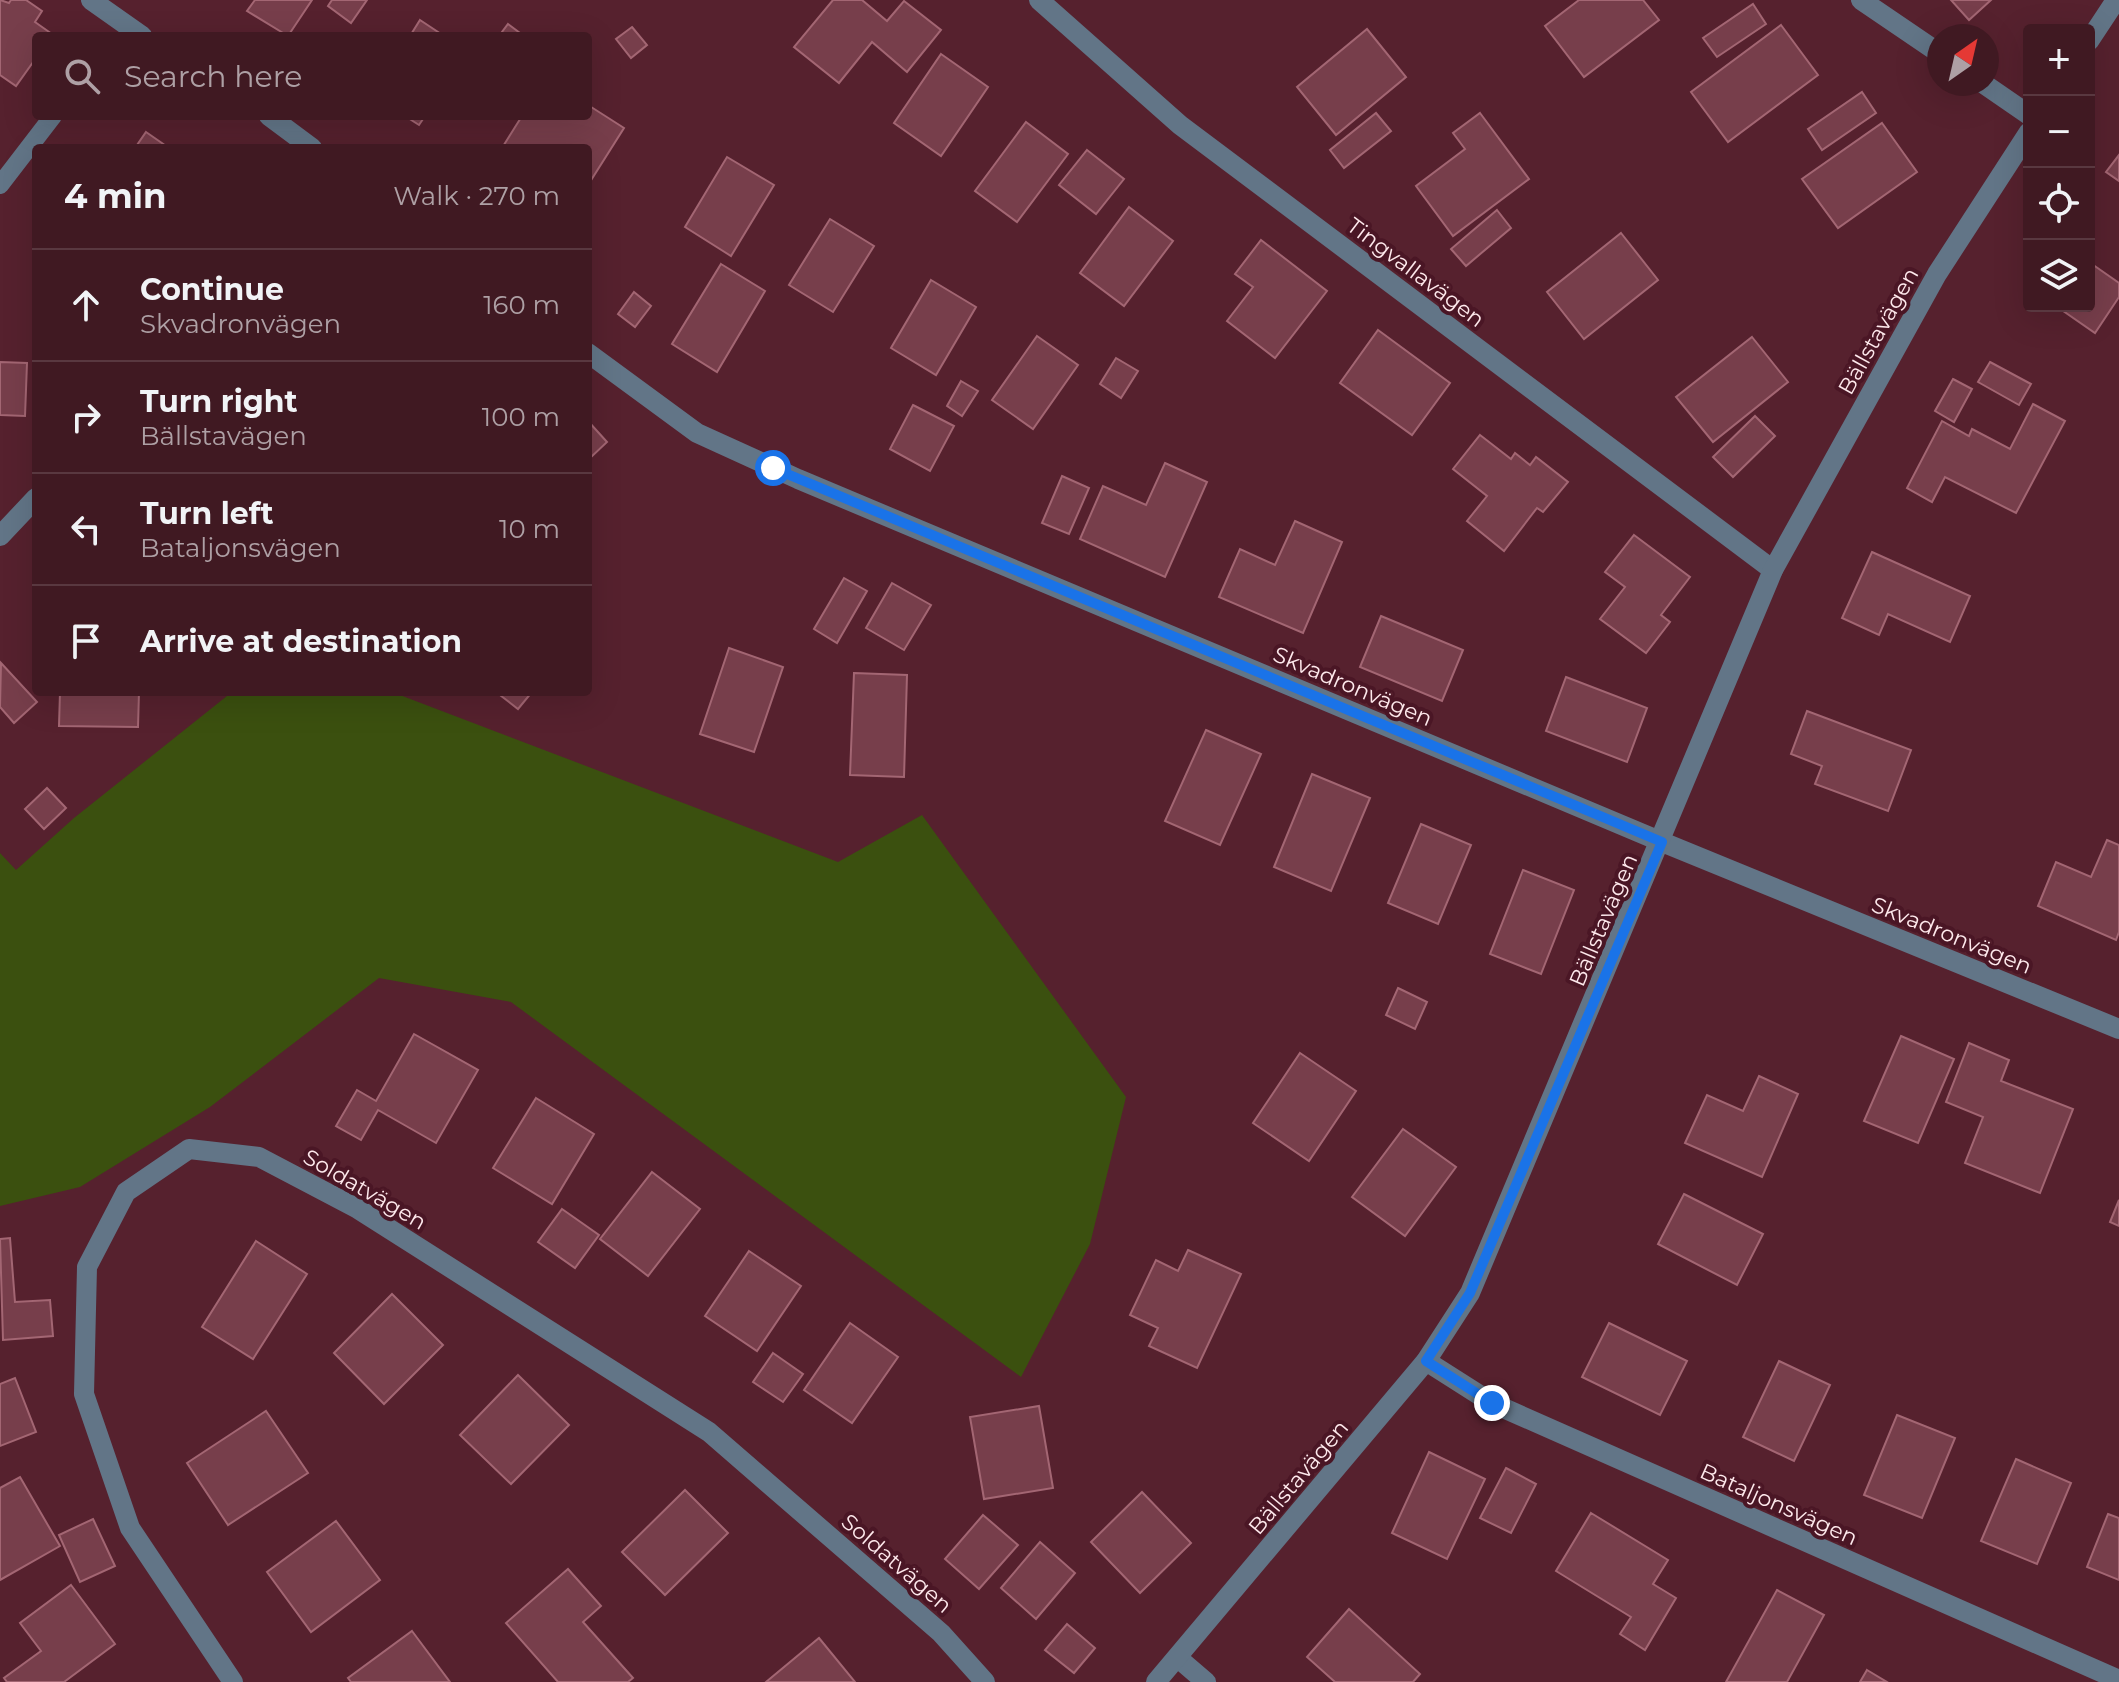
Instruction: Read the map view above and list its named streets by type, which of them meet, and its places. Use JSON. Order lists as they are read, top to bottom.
{
  "streets": {
    "street": [
      "Tingvallavägen",
      "Bällstavägen",
      "Skvadronvägen",
      "Soldatvägen",
      "Bataljonsvägen"
    ]
  },
  "crossings": [
    ["Tingvallavägen", "Bällstavägen"],
    ["Bällstavägen", "Skvadronvägen"],
    ["Bällstavägen", "Bataljonsvägen"]
  ],
  "north": "top right",
  "page": {
    "map_buttons": ["+", "−"],
    "search": "Search here",
    "heading": ["4 min", "Walk · 270 m"],
    "list": [
      ["Continue", "Skvadronvägen", "160 m"],
      ["Turn right", "Bällstavägen", "100 m"],
      ["Turn left", "Bataljonsvägen", "10 m"],
      "Arrive at destination"
    ]
  }
}
